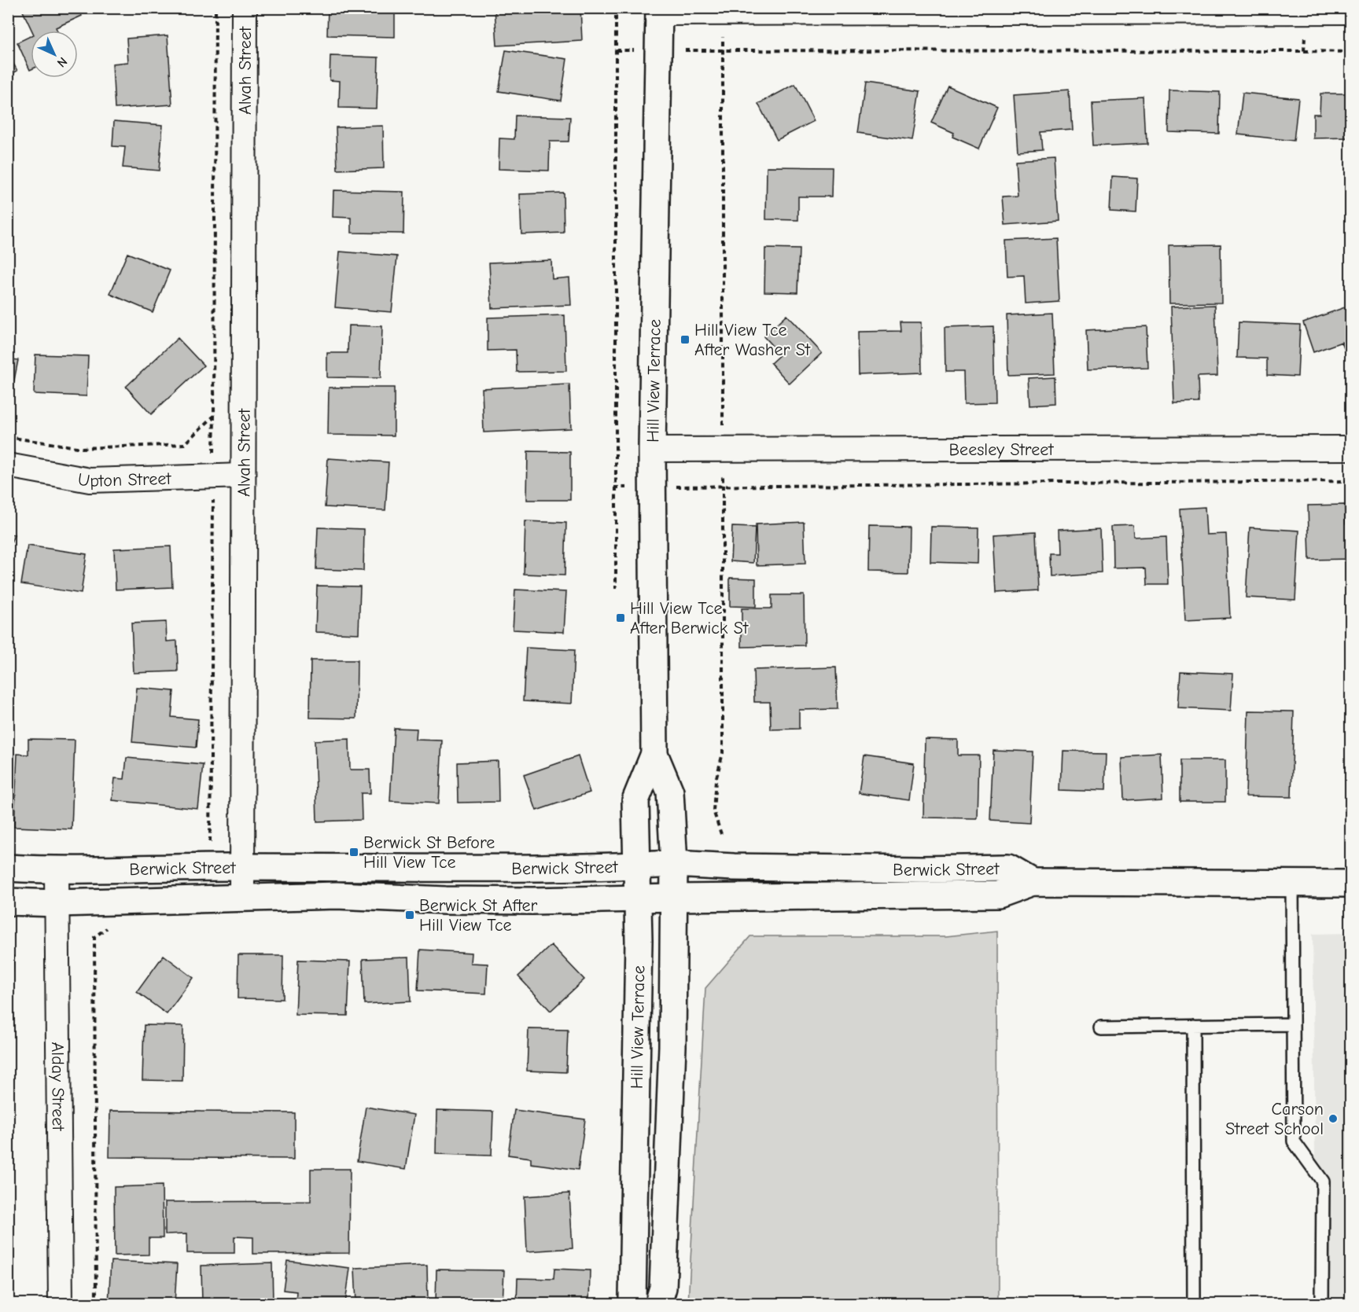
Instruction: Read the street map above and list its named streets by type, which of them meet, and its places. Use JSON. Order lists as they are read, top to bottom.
{
  "streets": {
    "main road": ["Hill View Terrace", "Berwick Street"],
    "street": [
      "Alvah Street",
      "Beesley Street",
      "Upton Street",
      "Alday Street"
    ]
  },
  "crossings": [
    ["Alvah Street", "Upton Street"],
    ["Alvah Street", "Berwick Street"],
    ["Hill View Terrace", "Beesley Street"],
    ["Hill View Terrace", "Berwick Street"],
    ["Berwick Street", "Alday Street"]
  ],
  "places": {
    "transit": [
      "Hill View Tce After Washer St",
      "Hill View Tce After Berwick St",
      "Berwick St Before Hill View Tce",
      "Berwick St After Hill View Tce"
    ],
    "other": ["Carson Street School"]
  },
  "north": "bottom right"
}
